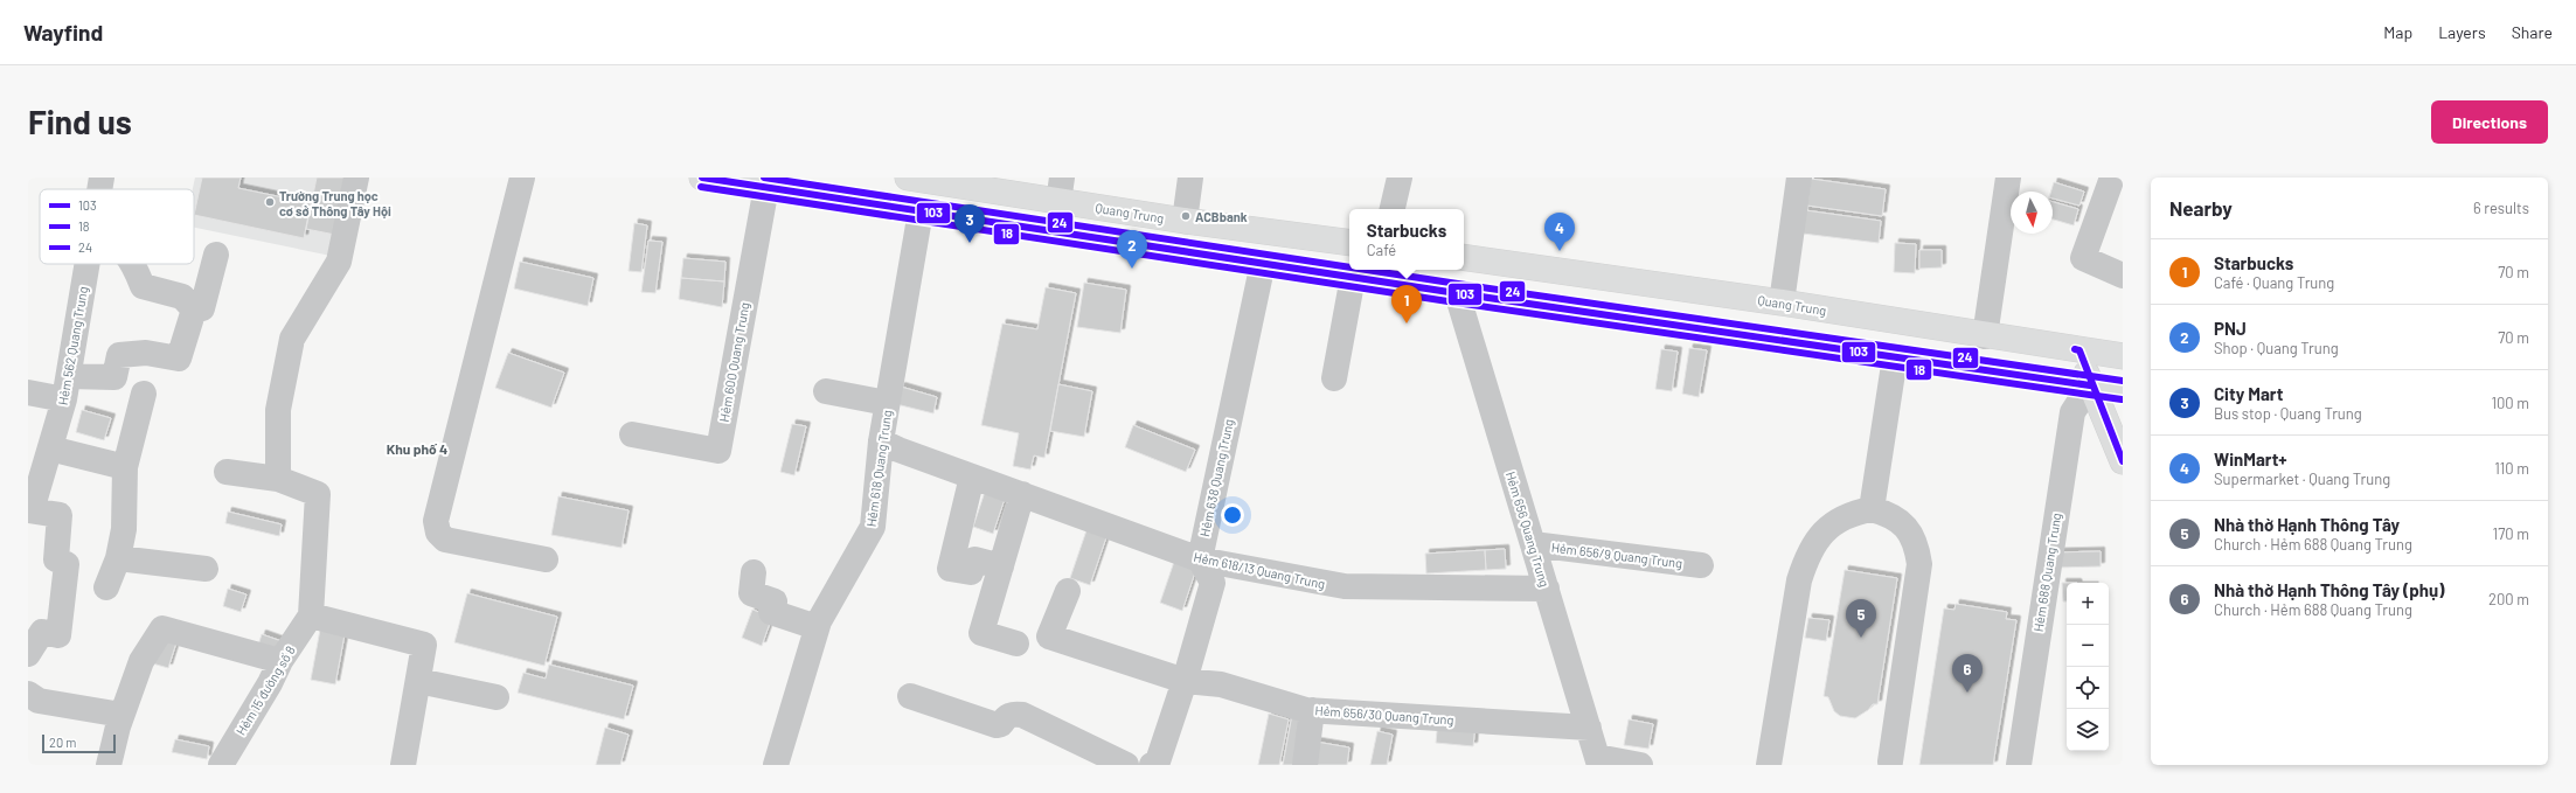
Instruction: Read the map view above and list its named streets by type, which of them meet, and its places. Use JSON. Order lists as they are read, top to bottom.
{
  "streets": {
    "main road": ["Quang Trung"],
    "street": [
      "Hẻm 562 Quang Trung",
      "Hẻm 600 Quang Trung",
      "Hẻm 618 Quang Trung",
      "Hẻm 638 Quang Trung",
      "Hẻm 656 Quang Trung",
      "Hẻm 656/9 Quang Trung",
      "Hẻm 618/13 Quang Trung",
      "Hẻm 688 Quang Trung",
      "Hẻm 15 đường số 8",
      "Hẻm 656/30 Quang Trung"
    ]
  },
  "crossings": [
    ["Hẻm 618 Quang Trung", "Hẻm 618/13 Quang Trung"],
    ["Hẻm 638 Quang Trung", "Hẻm 618/13 Quang Trung"],
    ["Hẻm 656 Quang Trung", "Hẻm 656/9 Quang Trung"],
    ["Hẻm 656 Quang Trung", "Hẻm 618/13 Quang Trung"],
    ["Hẻm 656 Quang Trung", "Hẻm 656/30 Quang Trung"]
  ],
  "districts": ["Khu phố 4"],
  "places": ["Trường Trung học cơ sở Thông Tây Hội", "ACBbank"],
  "lines": ["transit line 103", "transit line 24", "transit line 18"],
  "legend": ["103", "18", "24"],
  "scale_bar": "20 m",
  "north": "bottom",
  "page": {
    "header": "Wayfind",
    "nav": ["Map", "Layers", "Share"],
    "buttons": "Directions",
    "title": "Find us",
    "heading": ["Nearby", "6 results"],
    "pins": [
      "3",
      "4",
      "2",
      "1",
      "5",
      "6"
    ],
    "popup": ["Starbucks", "Café"],
    "list": [
      {
        "mark": "1",
        "name": "Starbucks",
        "note": "Café · Quang Trung",
        "value": "70 m"
      },
      {
        "mark": "2",
        "name": "PNJ",
        "note": "Shop · Quang Trung",
        "value": "70 m"
      },
      {
        "mark": "3",
        "name": "City Mart",
        "note": "Bus stop · Quang Trung",
        "value": "100 m"
      },
      {
        "mark": "4",
        "name": "WinMart+",
        "note": "Supermarket · Quang Trung",
        "value": "110 m"
      },
      {
        "mark": "5",
        "name": "Nhà thờ Hạnh Thông Tây",
        "note": "Church · Hẻm 688 Quang Trung",
        "value": "170 m"
      },
      {
        "mark": "6",
        "name": "Nhà thờ Hạnh Thông Tây (phụ)",
        "note": "Church · Hẻm 688 Quang Trung",
        "value": "200 m"
      }
    ],
    "map_buttons": ["+", "−"],
    "scale": "20 m"
  }
}
